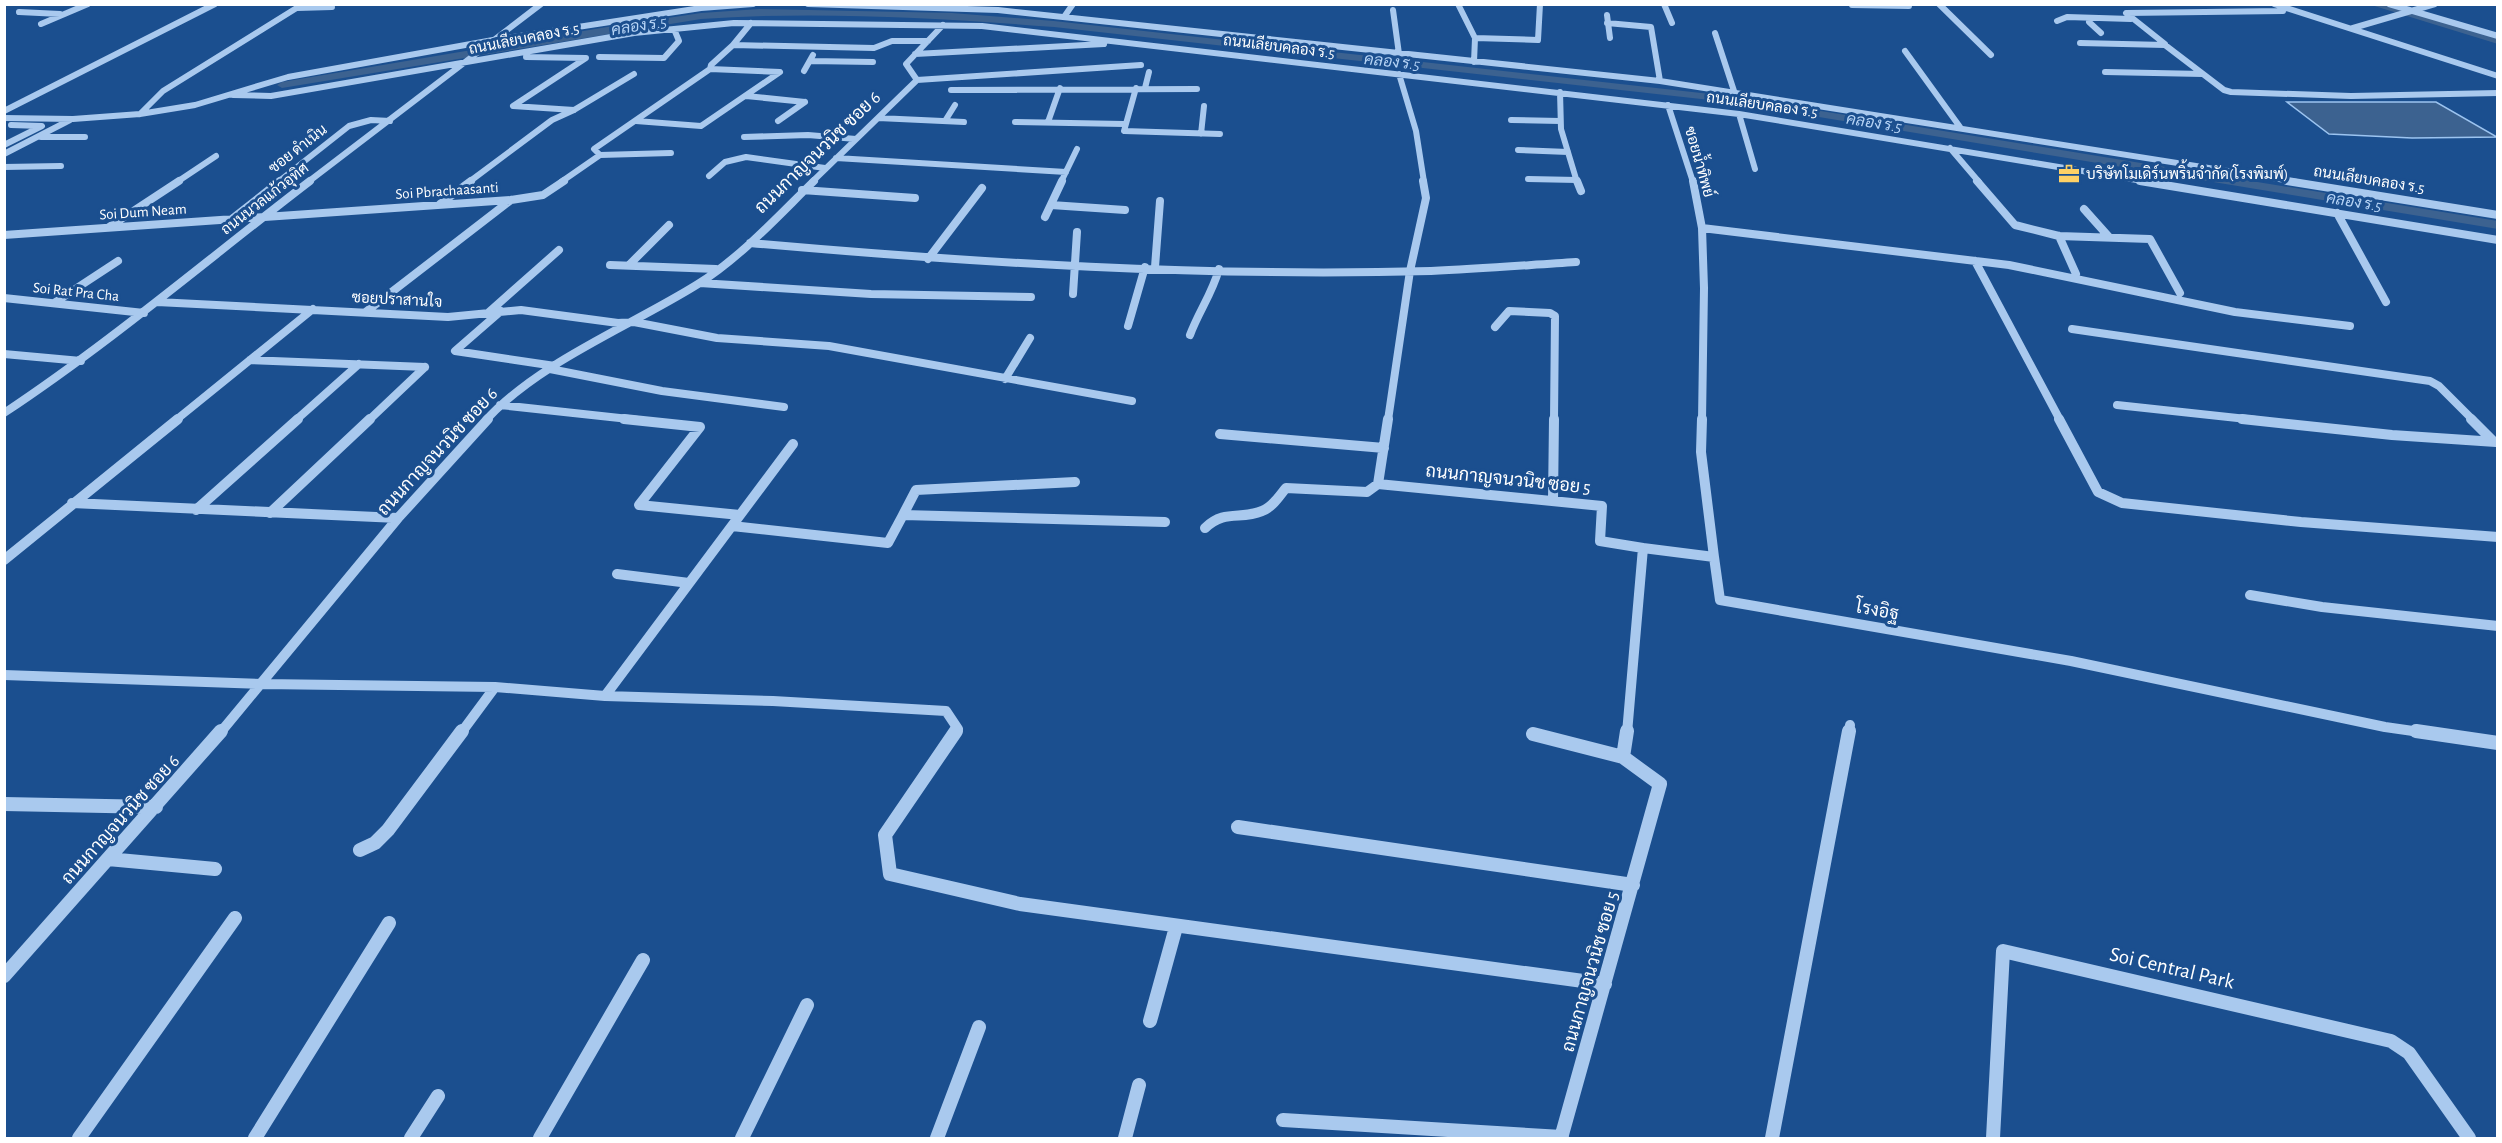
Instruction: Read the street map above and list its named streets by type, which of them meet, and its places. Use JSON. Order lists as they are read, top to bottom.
{
  "streets": {
    "street": [
      "ถนนเลียบคลอง ร.5",
      "ซอย ดำเนิน",
      "ถนนกาญจนวนิช ซอย 6",
      "ซอยน้ำทิพย์",
      "Soi Pbrachaasanti",
      "ถนนนวลแก้วอุทิศ",
      "Soi Dum Neam",
      "Soi Rat Pra Cha",
      "ซอยปราสานใจ",
      "ถนนกาญจนวนิช ซอย 5",
      "โรงอิฐ",
      "Soi Central Park"
    ]
  },
  "crossings": [
    ["ถนนเลียบคลอง ร.5", "ซอยน้ำทิพย์"],
    ["ถนนเลียบคลอง ร.5", "ถนนนวลแก้วอุทิศ"],
    ["ซอย ดำเนิน", "ถนนนวลแก้วอุทิศ"],
    ["ซอย ดำเนิน", "Soi Dum Neam"],
    ["ถนนกาญจนวนิช ซอย 6", "ซอยปราสานใจ"],
    ["ซอยน้ำทิพย์", "โรงอิฐ"],
    ["Soi Pbrachaasanti", "Soi Dum Neam"],
    ["ถนนนวลแก้วอุทิศ", "Soi Dum Neam"],
    ["ถนนนวลแก้วอุทิศ", "Soi Rat Pra Cha"],
    ["ถนนนวลแก้วอุทิศ", "ซอยปราสานใจ"]
  ],
  "water": ["คลอง ร.5"],
  "places": {
    "office": ["บริษัทโมเดิร์นพริ้นจำกัด(โรงพิมพ์)"]
  }
}
